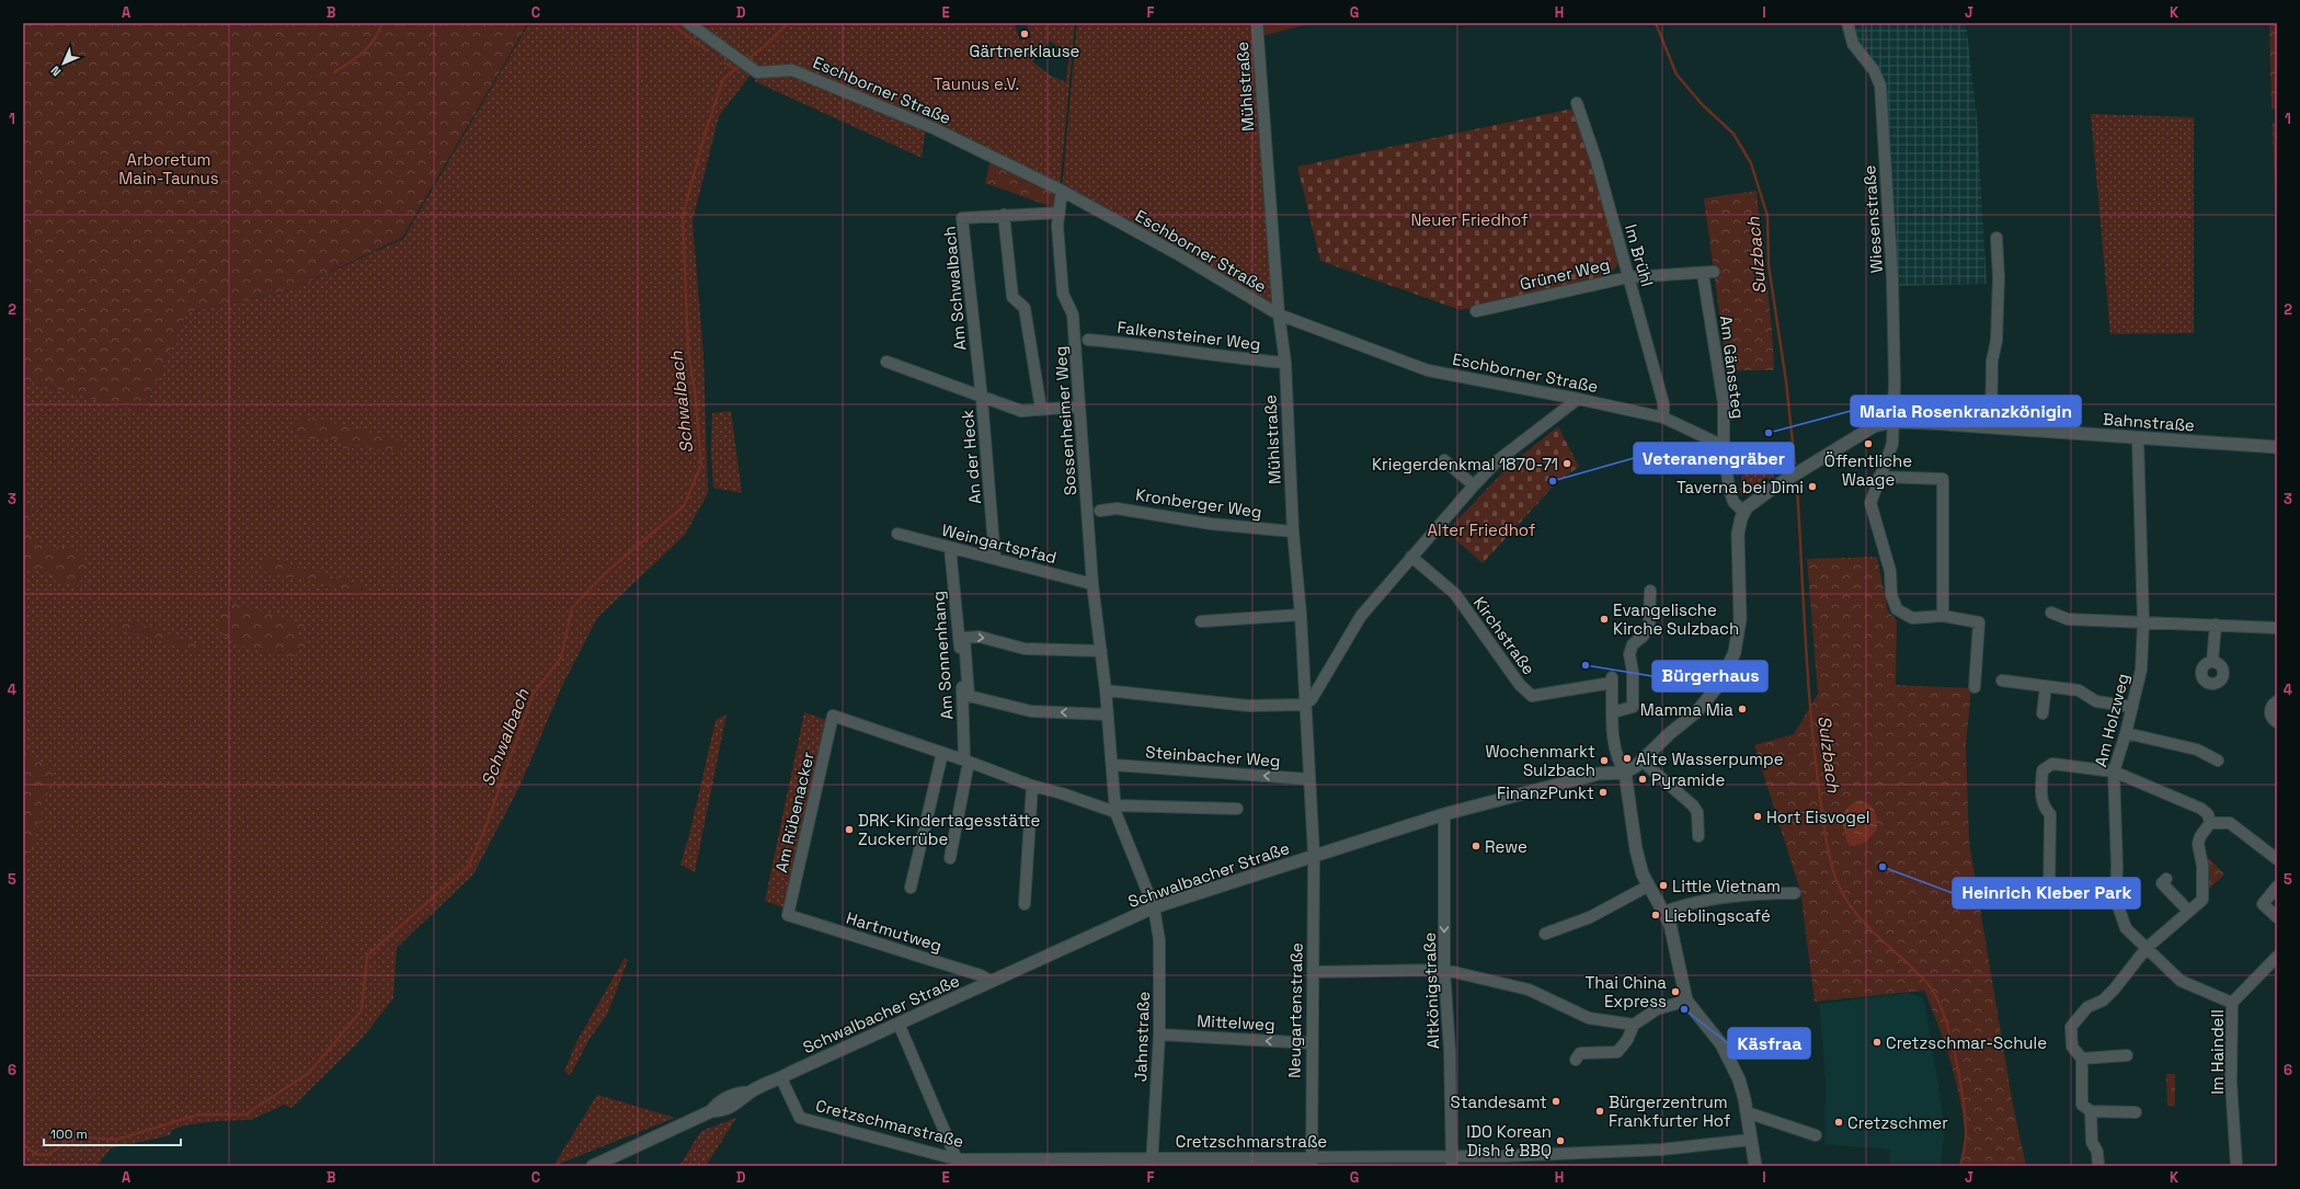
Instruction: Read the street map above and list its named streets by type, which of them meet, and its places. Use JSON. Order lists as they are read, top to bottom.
{
  "streets": {
    "street": [
      "Mühlstraße",
      "Eschborner Straße",
      "Wiesenstraße",
      "Im Brühl",
      "Grüner Weg",
      "Am Schwalbach",
      "Falkensteiner Weg",
      "Am Gänssteg",
      "Sossenheimer Weg",
      "Bahnstraße",
      "An der Heck",
      "Kronberger Weg",
      "Weingartspfad",
      "Kirchstraße",
      "Am Sonnenhang",
      "Am Holzweg",
      "Steinbacher Weg",
      "Am Rübenacker",
      "Schwalbacher Straße",
      "Hartmutweg",
      "Altkönigstraße",
      "Neugartenstraße",
      "Mittelweg",
      "Jahnstraße",
      "Im Haindell",
      "Cretzschmarstraße"
    ]
  },
  "crossings": [
    ["Mühlstraße", "Eschborner Straße"],
    ["Mühlstraße", "Falkensteiner Weg"],
    ["Mühlstraße", "Kronberger Weg"],
    ["Mühlstraße", "Steinbacher Weg"],
    ["Mühlstraße", "Schwalbacher Straße"],
    ["Mühlstraße", "Neugartenstraße"],
    ["Eschborner Straße", "Im Brühl"],
    ["Eschborner Straße", "Am Gänssteg"],
    ["Eschborner Straße", "Sossenheimer Weg"],
    ["Wiesenstraße", "Bahnstraße"],
    ["Im Brühl", "Grüner Weg"],
    ["Grüner Weg", "Am Gänssteg"],
    ["Am Schwalbach", "Sossenheimer Weg"],
    ["Am Schwalbach", "An der Heck"],
    ["Am Gänssteg", "Bahnstraße"],
    ["Sossenheimer Weg", "An der Heck"],
    ["Sossenheimer Weg", "Weingartspfad"],
    ["Sossenheimer Weg", "Steinbacher Weg"],
    ["Sossenheimer Weg", "Schwalbacher Straße"],
    ["Sossenheimer Weg", "Jahnstraße"],
    ["Bahnstraße", "Am Holzweg"],
    ["An der Heck", "Weingartspfad"],
    ["Weingartspfad", "Am Sonnenhang"],
    ["Am Holzweg", "Im Haindell"],
    ["Am Rübenacker", "Hartmutweg"],
    ["Schwalbacher Straße", "Hartmutweg"],
    ["Schwalbacher Straße", "Altkönigstraße"],
    ["Schwalbacher Straße", "Neugartenstraße"],
    ["Schwalbacher Straße", "Jahnstraße"],
    ["Schwalbacher Straße", "Cretzschmarstraße"],
    ["Altkönigstraße", "Cretzschmarstraße"],
    ["Neugartenstraße", "Mittelweg"],
    ["Neugartenstraße", "Cretzschmarstraße"],
    ["Mittelweg", "Jahnstraße"],
    ["Jahnstraße", "Cretzschmarstraße"]
  ],
  "one_way": ["Altkönigstraße", "Mittelweg"],
  "water": ["Sulzbach", "Schwalbach"],
  "parks": [
    "Taunus e.V.",
    "Arboretum Main-Taunus",
    "Neuer Friedhof",
    "Alter Friedhof"
  ],
  "places": [
    "Gärtnerklause",
    "Maria Rosenkranzkönigin",
    "Öffentliche Waage",
    "Kriegerdenkmal 1870-71",
    "Veteranengräber",
    "Taverna bei Dimi",
    "Evangelische Kirche Sulzbach",
    "Bürgerhaus",
    "Mamma Mia",
    "Alte Wasserpumpe",
    "Wochenmarkt Sulzbach",
    "Pyramide",
    "FinanzPunkt",
    "Hort Eisvogel",
    "DRK-Kindertagesstätte Zuckerrübe",
    "Rewe",
    "Heinrich Kleber Park",
    "Little Vietnam",
    "Lieblingscafé",
    "Thai China Express",
    "Käsfraa",
    "Cretzschmar-Schule",
    "Standesamt",
    "Bürgerzentrum Frankfurter Hof",
    "Cretzschmer",
    "IDO Korean Dish & BBQ"
  ],
  "scale_bar": "100 m",
  "north": "bottom left",
  "grid": {
    "columns": [
      "A",
      "B",
      "C",
      "D",
      "E",
      "F",
      "G",
      "H",
      "I",
      "J",
      "K"
    ],
    "rows": [
      "1",
      "2",
      "3",
      "4",
      "5",
      "6"
    ]
  }
}
